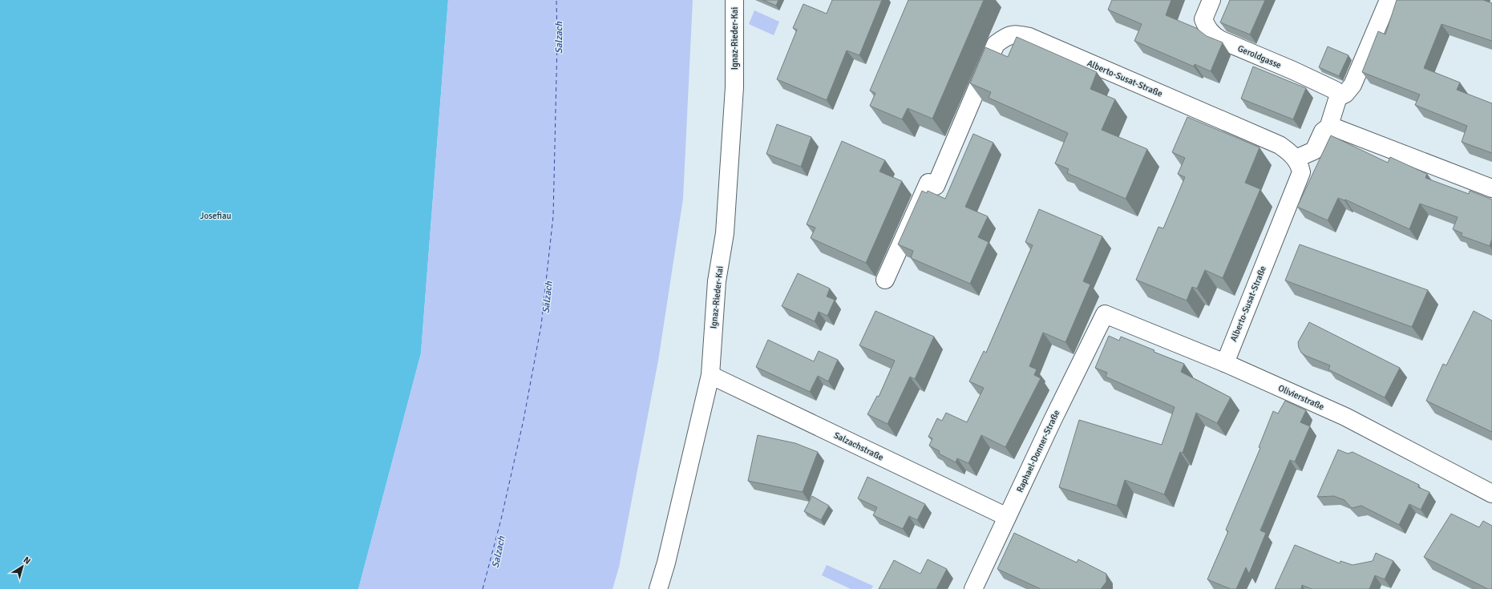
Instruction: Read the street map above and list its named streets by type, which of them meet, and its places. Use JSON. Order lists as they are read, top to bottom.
{
  "streets": {
    "street": [
      "Ignaz-Rieder-Kai",
      "Geroldgasse",
      "Alberto-Susat-Straße",
      "Olivierstraße",
      "Salzachstraße",
      "Raphael-Donner-Straße"
    ]
  },
  "crossings": [
    ["Ignaz-Rieder-Kai", "Salzachstraße"],
    ["Alberto-Susat-Straße", "Olivierstraße"],
    ["Olivierstraße", "Raphael-Donner-Straße"],
    ["Salzachstraße", "Raphael-Donner-Straße"]
  ],
  "water": ["Salzach"],
  "parks": ["Josefiau"],
  "north": "top right"
}
